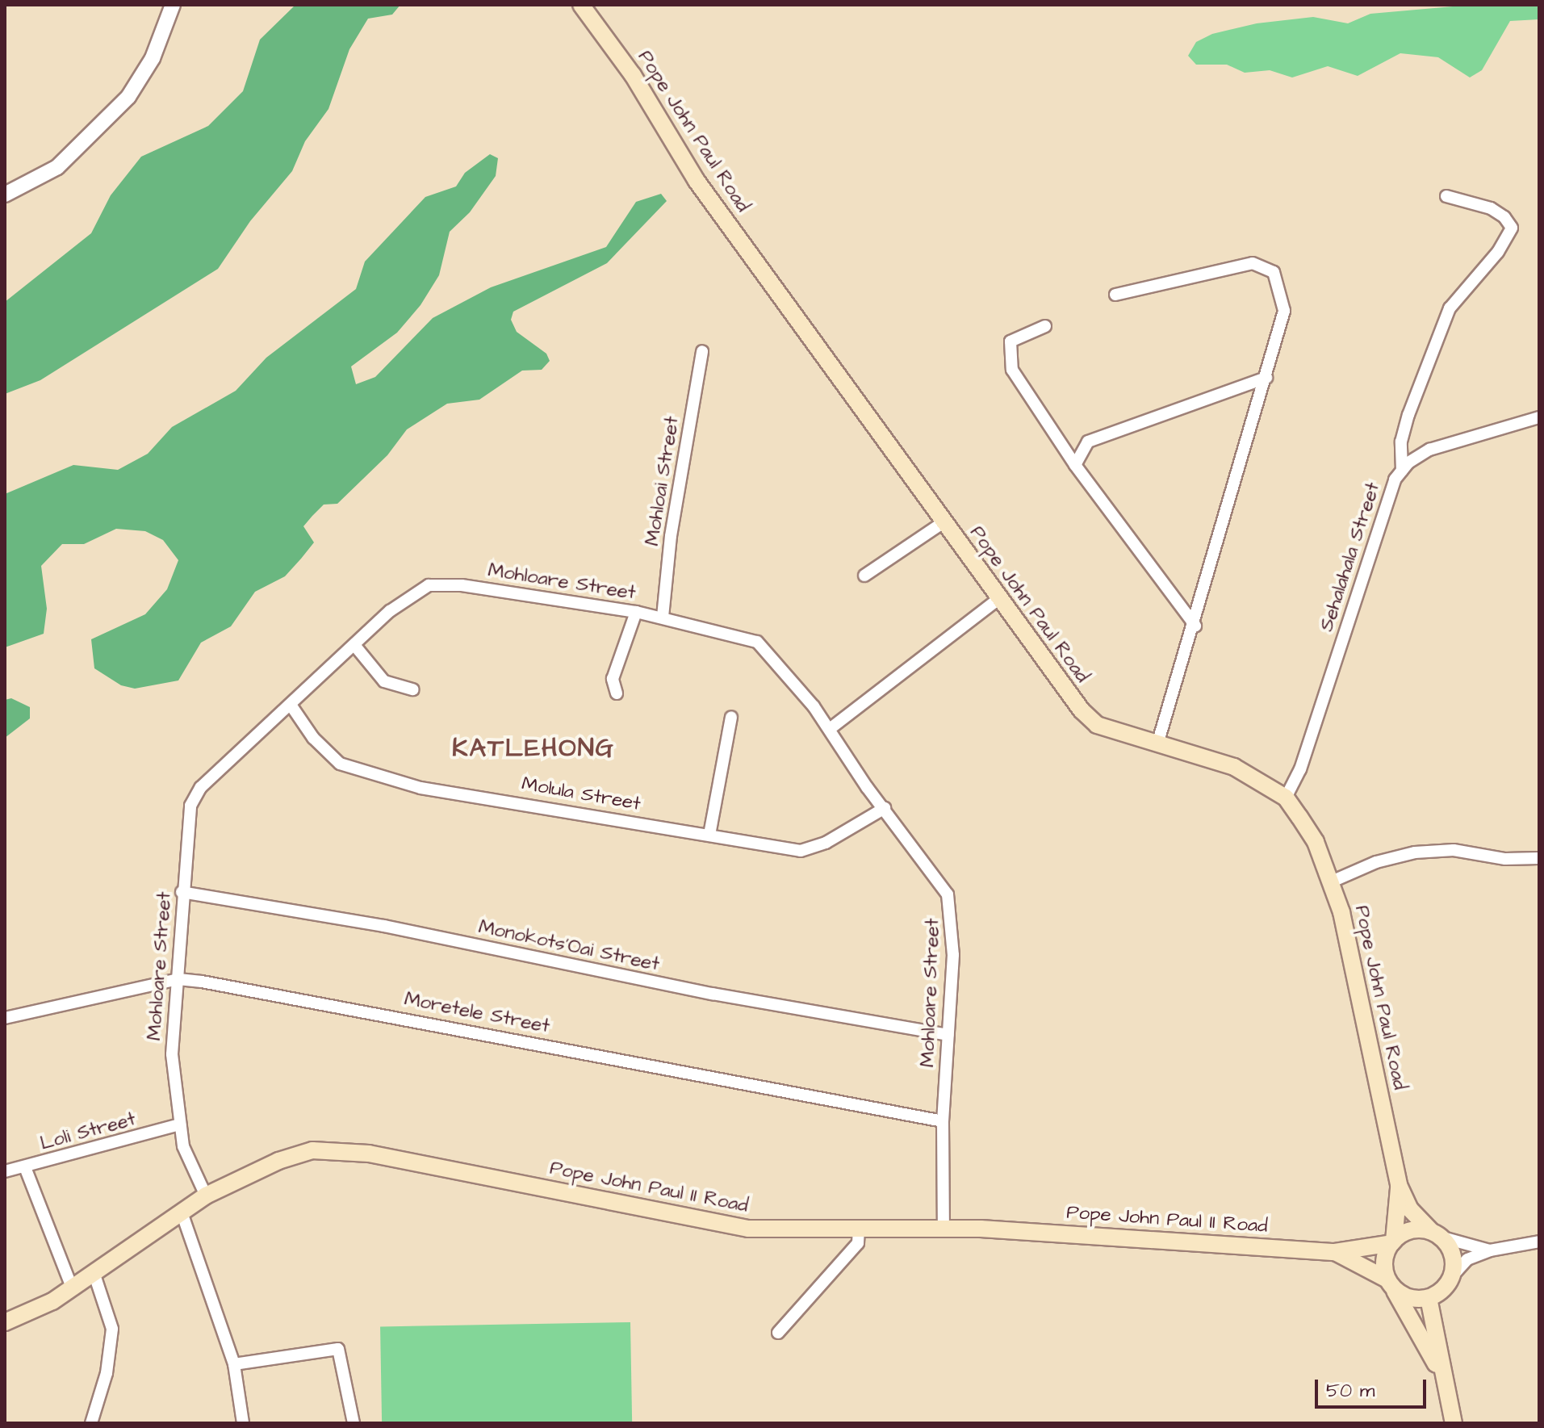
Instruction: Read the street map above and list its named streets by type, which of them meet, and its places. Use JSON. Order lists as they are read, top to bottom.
{
  "streets": {
    "main road": ["Pope John Paul Road", "Pope John Paul II Road"],
    "street": [
      "Mohloai Street",
      "Sehalahala Street",
      "Mohloare Street",
      "Molula Street",
      "Monokots'Oai Street",
      "Moretele Street",
      "Loli Street"
    ]
  },
  "crossings": [
    ["Pope John Paul Road", "Sehalahala Street"],
    ["Mohloai Street", "Mohloare Street"],
    ["Mohloare Street", "Molula Street"],
    ["Mohloare Street", "Monokots'Oai Street"],
    ["Mohloare Street", "Moretele Street"],
    ["Mohloare Street", "Loli Street"],
    ["Mohloare Street", "Pope John Paul II Road"]
  ],
  "districts": ["KATLEHONG"],
  "scale_bar": "50 m"
}
